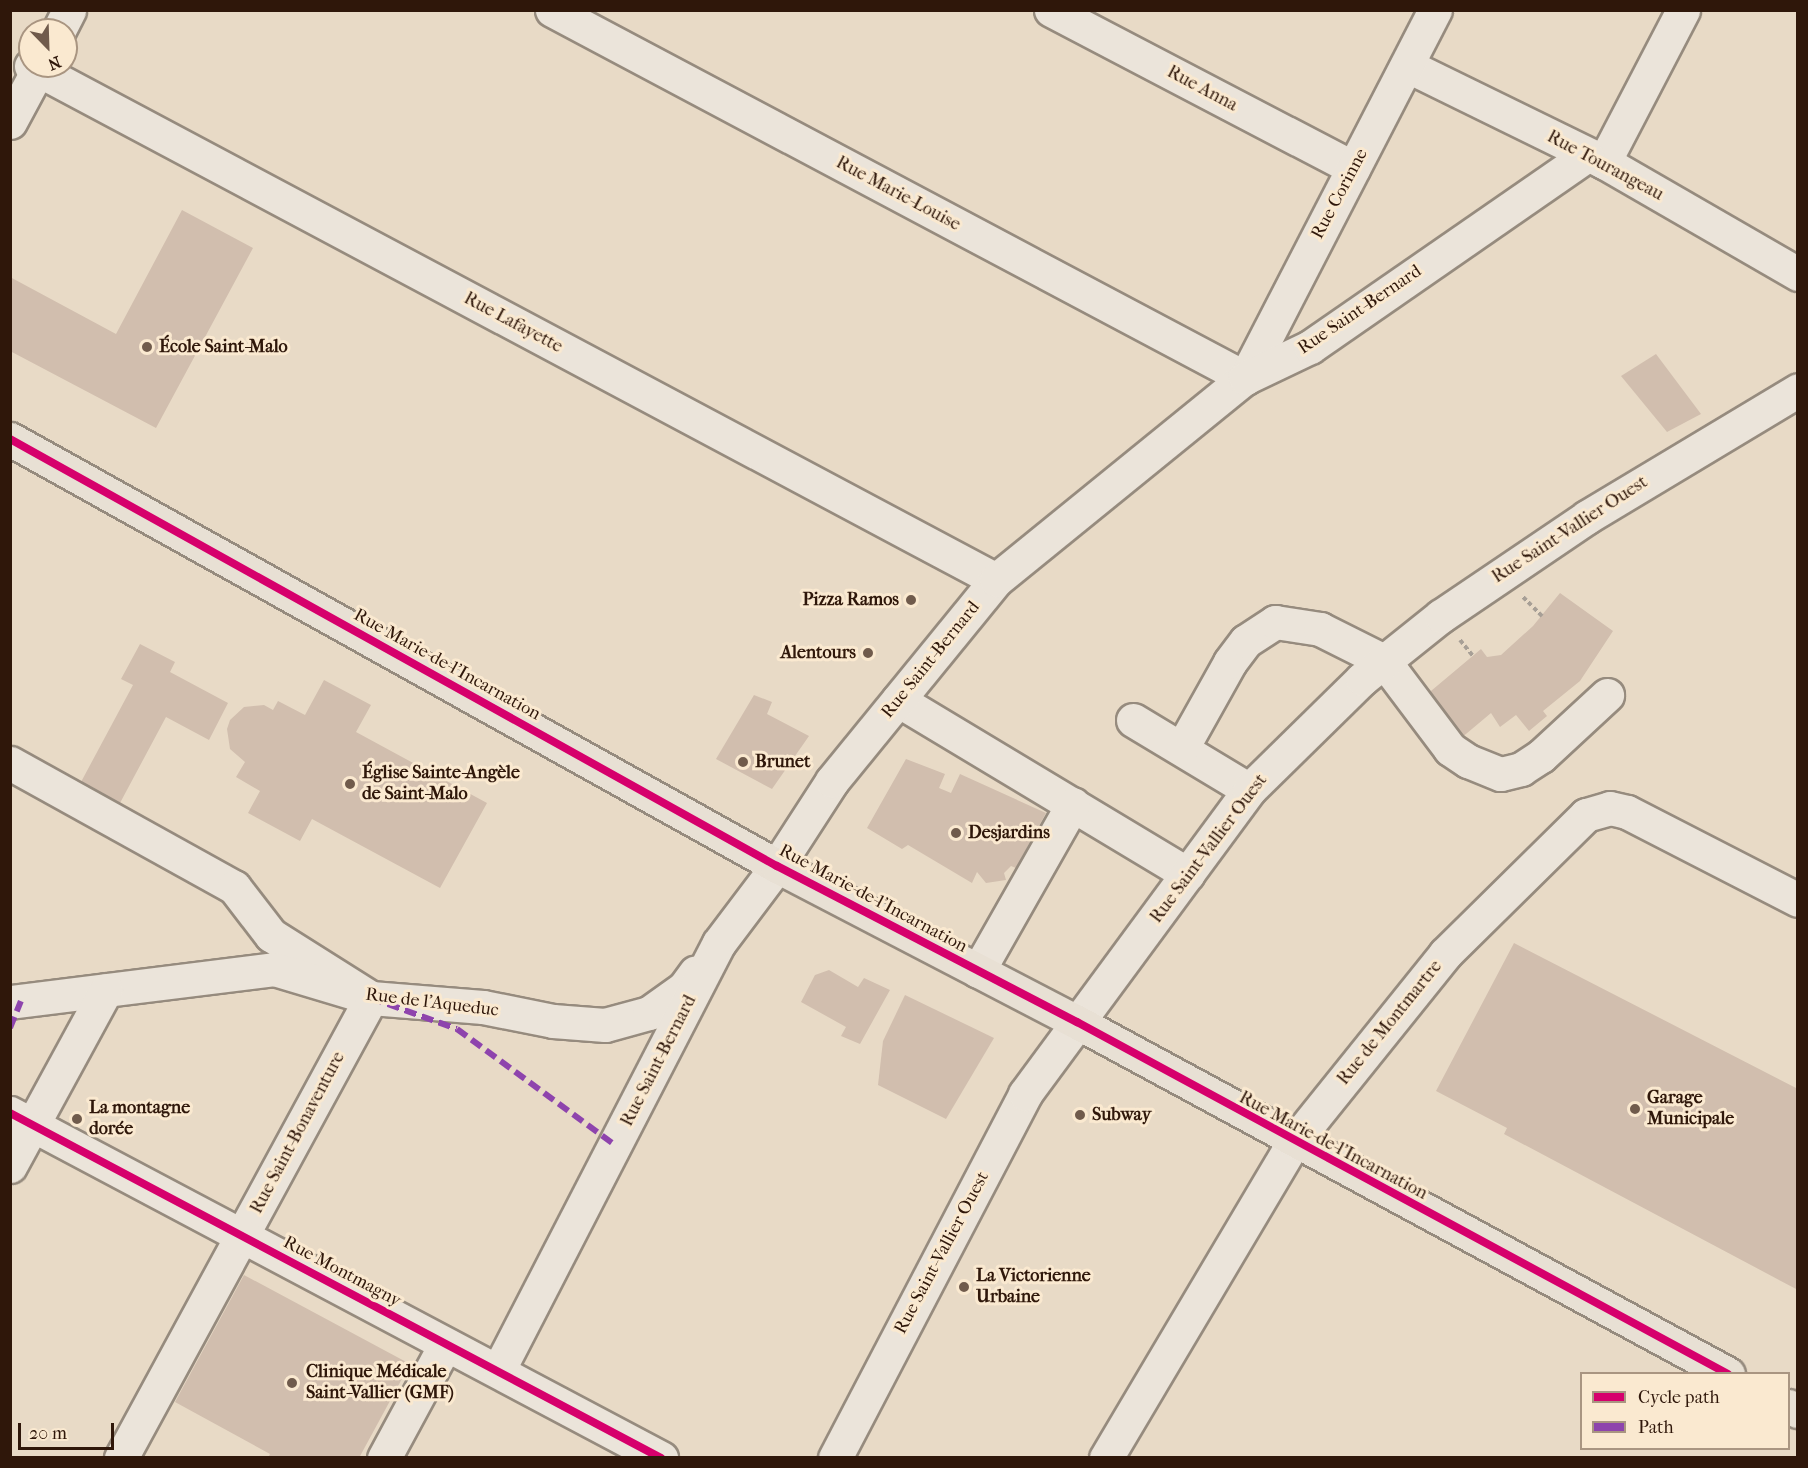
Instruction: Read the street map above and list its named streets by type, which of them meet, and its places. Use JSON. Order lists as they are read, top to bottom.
{
  "streets": {
    "main road": ["Rue Marie-de-l'Incarnation"],
    "street": [
      "Rue Anna",
      "Rue Tourangeau",
      "Rue Marie-Louise",
      "Rue Corinne",
      "Rue Saint-Bernard",
      "Rue Lafayette",
      "Rue Saint-Vallier Ouest",
      "Rue de l'Aqueduc",
      "Rue de Montmartre",
      "Rue Saint-Bonaventure",
      "Rue Montmagny"
    ]
  },
  "crossings": [
    ["Rue Anna", "Rue Corinne"],
    ["Rue Tourangeau", "Rue Corinne"],
    ["Rue Tourangeau", "Rue Saint-Bernard"],
    ["Rue Marie-Louise", "Rue Corinne"],
    ["Rue Marie-Louise", "Rue Saint-Bernard"],
    ["Rue Corinne", "Rue Saint-Bernard"],
    ["Rue Saint-Bernard", "Rue Lafayette"],
    ["Rue Saint-Bernard", "Rue Marie-de-l'Incarnation"],
    ["Rue Saint-Bernard", "Rue de l'Aqueduc"],
    ["Rue Saint-Bernard", "Rue Montmagny"],
    ["Rue Saint-Vallier Ouest", "Rue Marie-de-l'Incarnation"],
    ["Rue Marie-de-l'Incarnation", "Rue de Montmartre"],
    ["Rue de l'Aqueduc", "Rue Saint-Bonaventure"],
    ["Rue Saint-Bonaventure", "Rue Montmagny"]
  ],
  "places": [
    "École Saint-Malo",
    "Pizza Ramos",
    "Alentours",
    "Brunet",
    "Église Sainte-Angèle de Saint-Malo",
    "Desjardins",
    "Garage Municipale",
    "Subway",
    "La montagne dorée",
    "La Victorienne Urbaine",
    "Clinique Médicale Saint-Vallier (GMF)"
  ],
  "legend": ["Cycle path", "Path"],
  "scale_bar": "20 m",
  "north": "bottom right"
}
